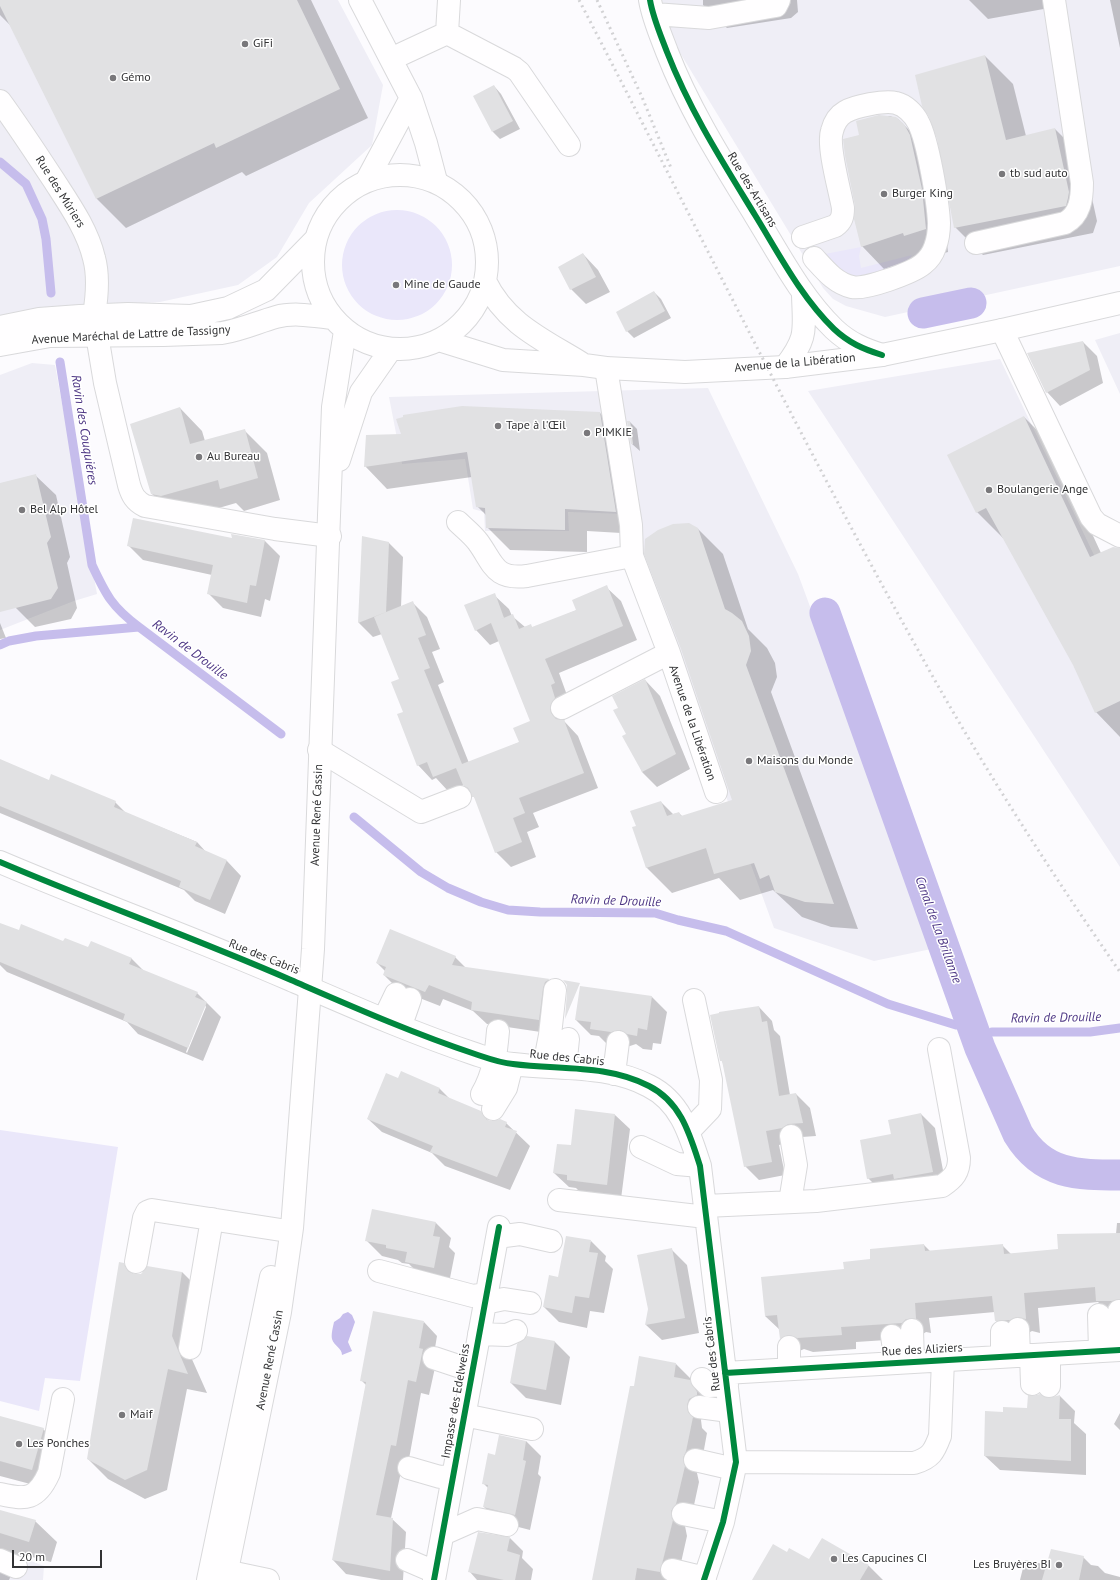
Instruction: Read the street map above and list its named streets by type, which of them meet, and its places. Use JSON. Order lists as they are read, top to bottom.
{
  "streets": {
    "main road": [
      "Rue des Artisans",
      "Rue des Mûriers",
      "Avenue Maréchal de Lattre de Tassigny",
      "Avenue de la Libération",
      "Avenue René Cassin",
      "Rue des Cabris",
      "Rue des Aliziers",
      "Impasse des Edelweiss"
    ]
  },
  "crossings": [
    ["Rue des Artisans", "Avenue de la Libération"],
    ["Rue des Mûriers", "Avenue Maréchal de Lattre de Tassigny"],
    ["Rue des Mûriers", "Avenue René Cassin"],
    ["Avenue Maréchal de Lattre de Tassigny", "Avenue René Cassin"],
    ["Avenue René Cassin", "Rue des Cabris"],
    ["Rue des Cabris", "Rue des Aliziers"]
  ],
  "water": ["Ravin des Couquiéres", "Ravin de Drouille", "Canal de La Brillanne"],
  "places": [
    "GiFi",
    "Gémo",
    "tb sud auto",
    "Burger King",
    "Mine de Gaude",
    "Tape à l'Œil",
    "PIMKIE",
    "Au Bureau",
    "Boulangerie Ange",
    "Bel Alp Hôtel",
    "Maisons du Monde",
    "Maif",
    "Les Ponches",
    "Les Capucines CI",
    "Les Bruyères BI"
  ],
  "scale_bar": "20 m"
}
